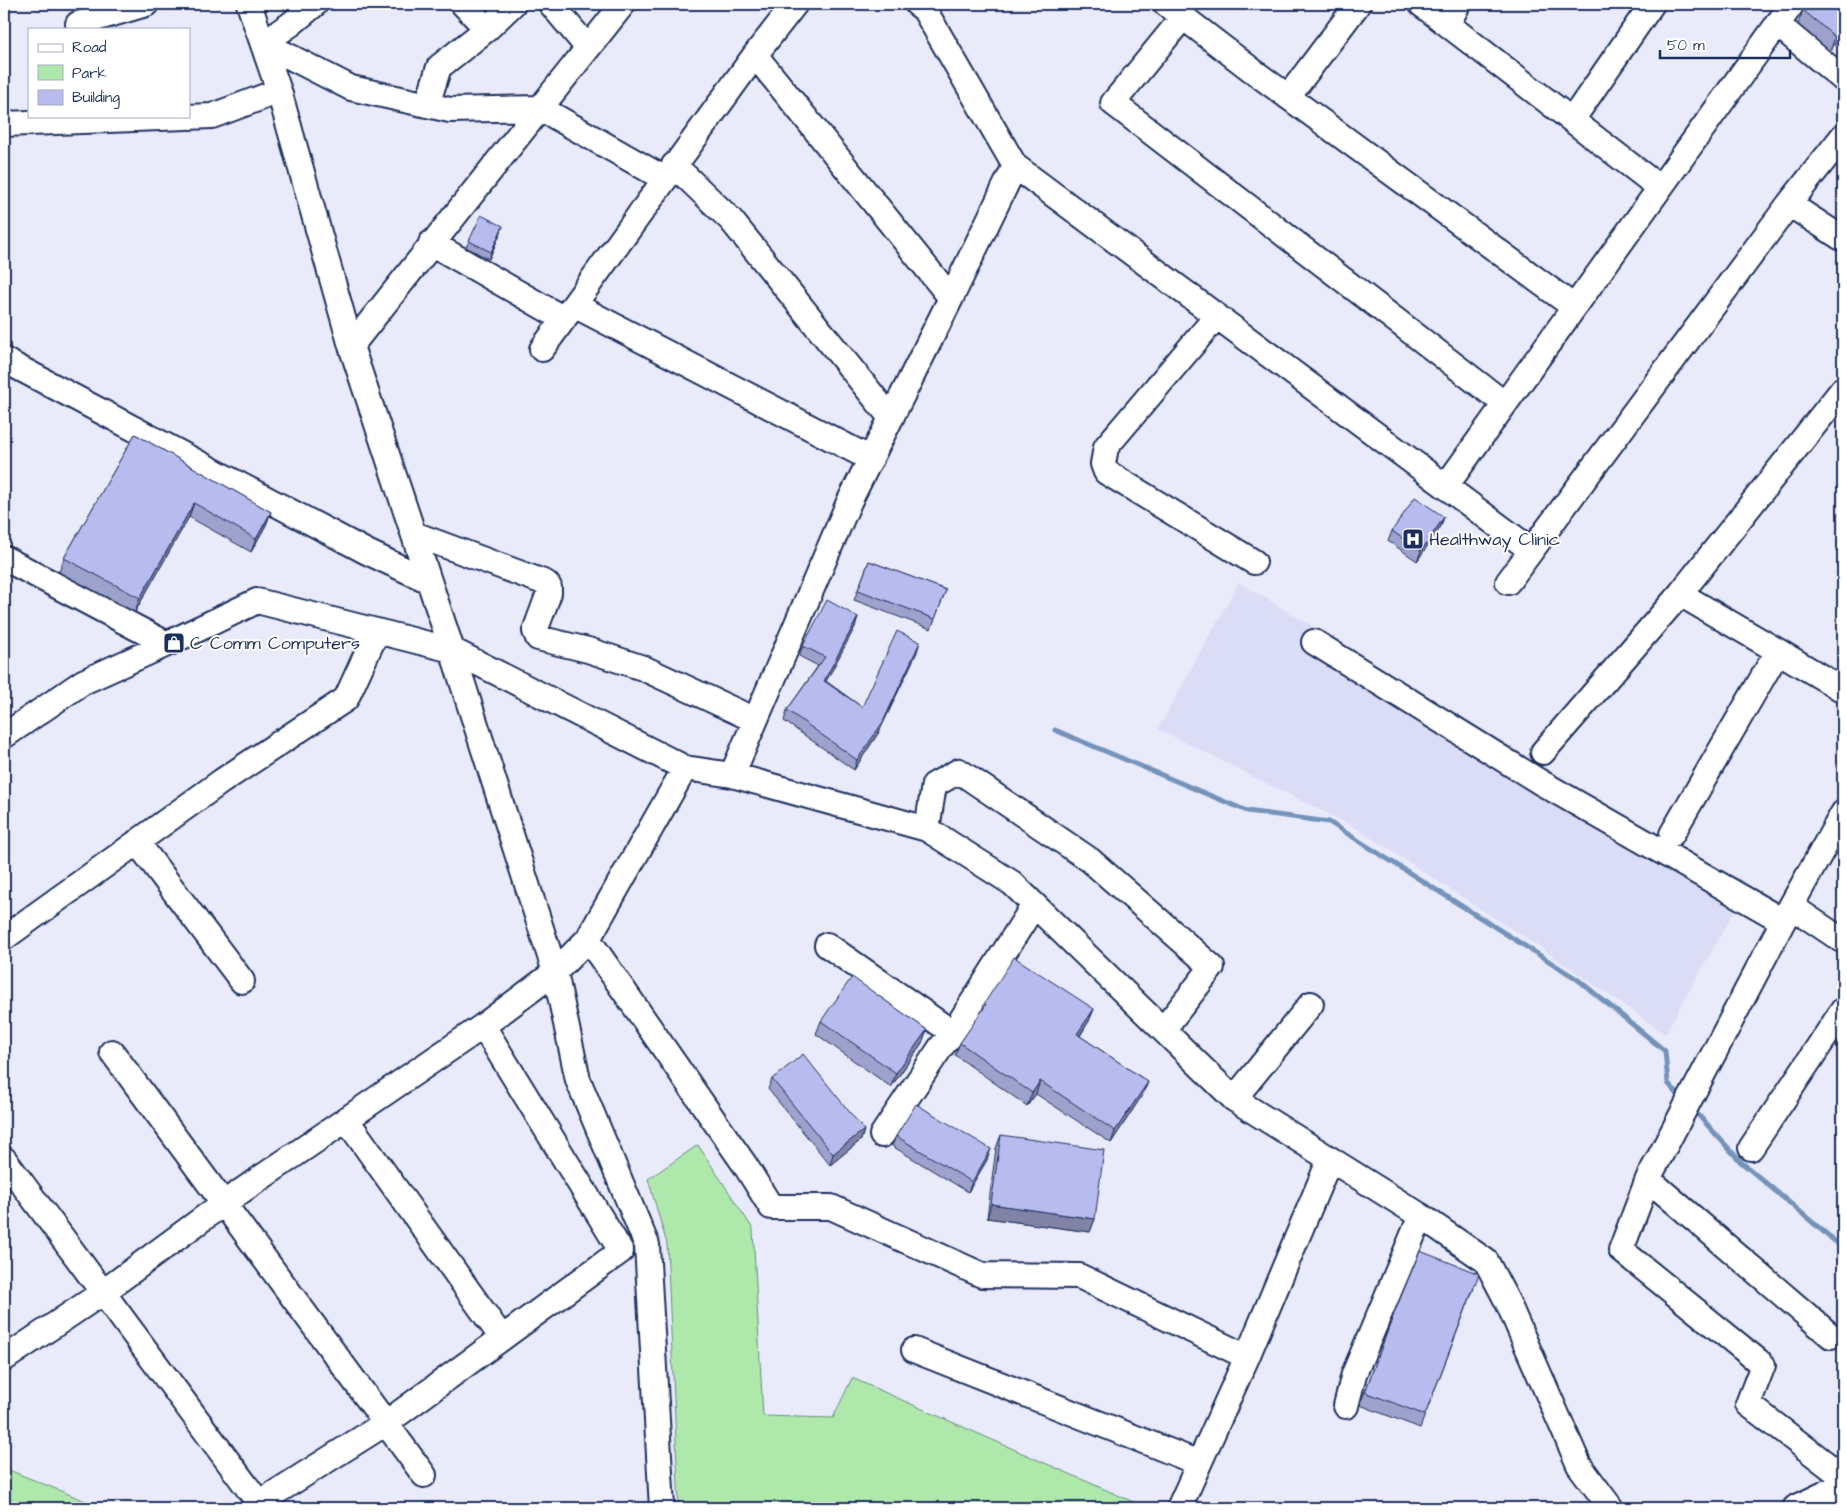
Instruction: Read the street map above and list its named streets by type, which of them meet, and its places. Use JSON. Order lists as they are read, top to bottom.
{
  "places": {
    "hospital": ["Healthway Clinic"],
    "shop": ["C Comm Computers"]
  },
  "legend": ["Road", "Park", "Building"],
  "scale_bar": "50 m"
}
